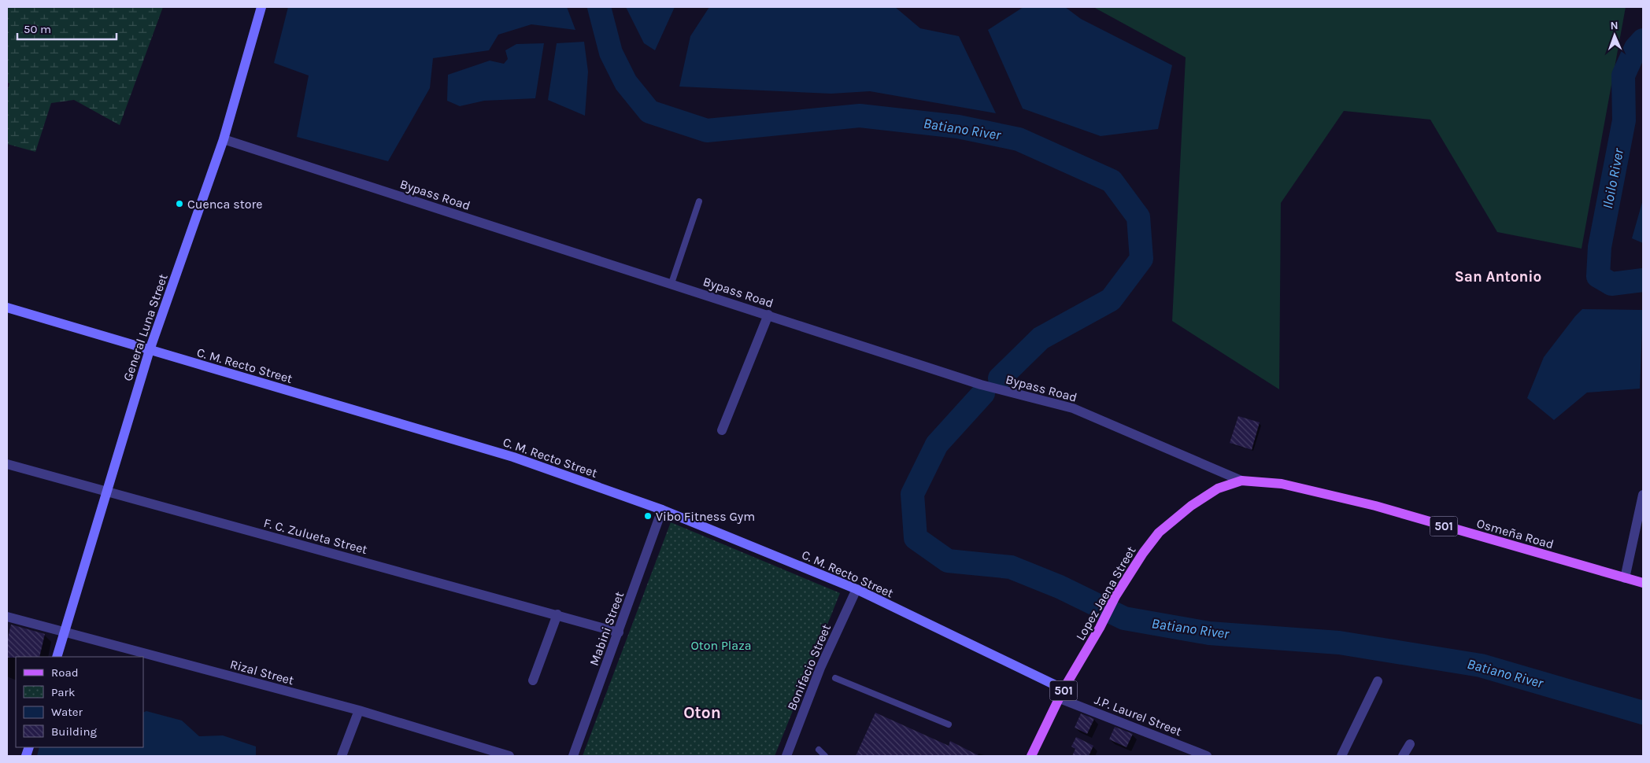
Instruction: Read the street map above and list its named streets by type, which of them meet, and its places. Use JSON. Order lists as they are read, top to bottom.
{
  "streets": {
    "main road": [
      "General Luna Street",
      "C. M. Recto Street",
      "501",
      "Osmeña Road",
      "Lopez Jaena Street"
    ],
    "street": [
      "Bypass Road",
      "F. C. Zulueta Street",
      "Mabini Street",
      "Bonifacio Street",
      "Rizal Street",
      "J.P. Laurel Street"
    ]
  },
  "crossings": [
    ["Bypass Road", "General Luna Street"],
    ["Bypass Road", "Osmeña Road"],
    ["Bypass Road", "Lopez Jaena Street"],
    ["General Luna Street", "C. M. Recto Street"],
    ["General Luna Street", "F. C. Zulueta Street"],
    ["General Luna Street", "Rizal Street"],
    ["C. M. Recto Street", "Lopez Jaena Street"],
    ["C. M. Recto Street", "Mabini Street"],
    ["C. M. Recto Street", "Bonifacio Street"],
    ["Osmeña Road", "Lopez Jaena Street"],
    ["F. C. Zulueta Street", "Mabini Street"],
    ["Lopez Jaena Street", "J.P. Laurel Street"]
  ],
  "districts": ["San Antonio", "Oton"],
  "water": ["Batiano River", "Iloilo River"],
  "parks": ["Oton Plaza"],
  "places": ["Cuenca store", "Vibo Fitness Gym"],
  "legend": [
    "Road",
    "Park",
    "Water",
    "Building"
  ],
  "scale_bar": "50 m",
  "north": "top"
}
